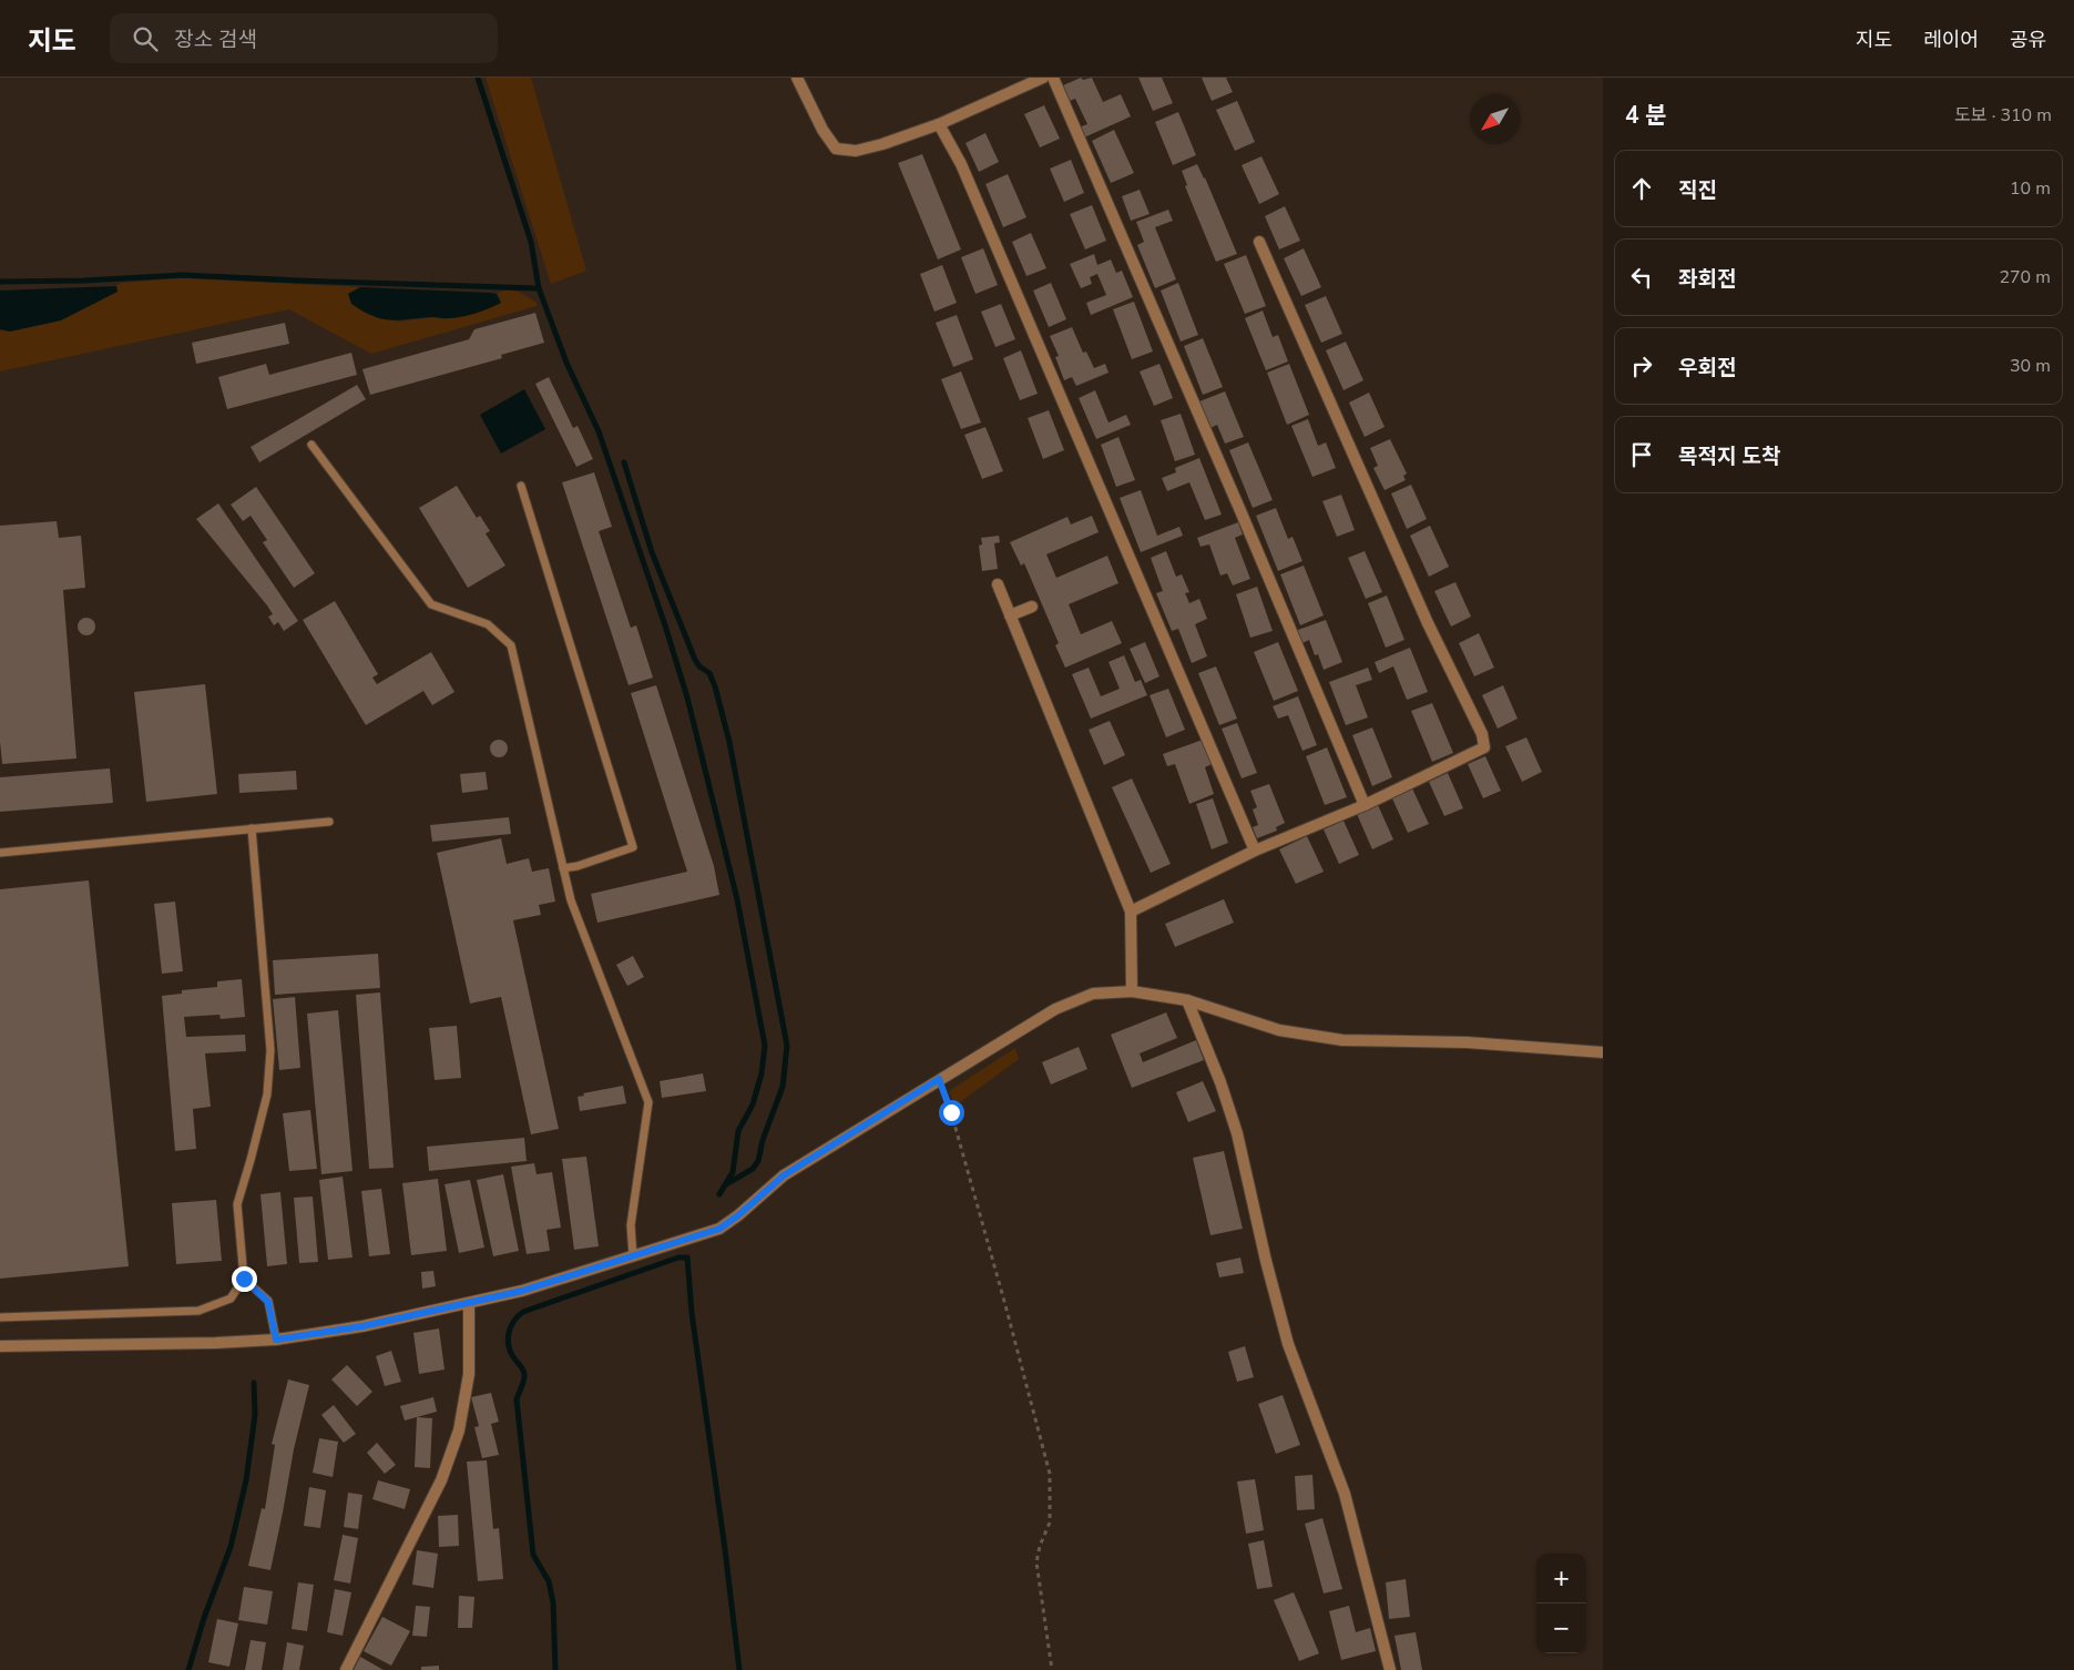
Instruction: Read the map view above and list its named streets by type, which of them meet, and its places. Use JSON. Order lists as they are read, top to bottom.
{
  "north": "bottom left",
  "page": {
    "header": "지도",
    "search": "장소 검색",
    "nav": ["지도", "레이어", "공유"],
    "heading": ["4 분", "도보 · 310 m"],
    "list": [
      ["직진", "10 m"],
      ["좌회전", "270 m"],
      ["우회전", "30 m"],
      "목적지 도착"
    ],
    "map_buttons": ["+", "−"]
  }
}
